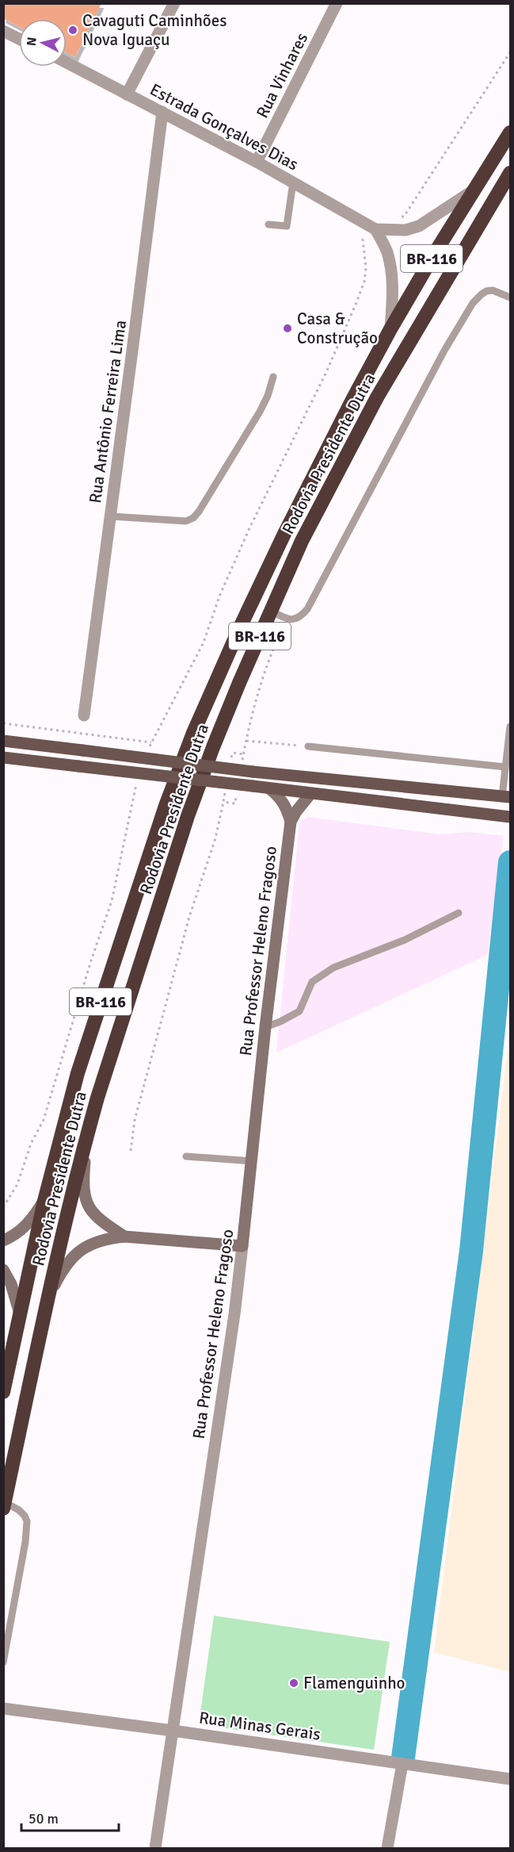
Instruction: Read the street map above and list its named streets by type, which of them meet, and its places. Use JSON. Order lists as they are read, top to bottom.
{
  "streets": {
    "highway": ["BR-116", "Rodovia Presidente Dutra"],
    "main road": ["Rua Professor Heleno Fragoso"],
    "street": [
      "Rua Vinhares",
      "Estrada Gonçalves Dias",
      "Rua Antônio Ferreira Lima",
      "Rua Minas Gerais"
    ]
  },
  "crossings": [
    ["Rua Vinhares", "Estrada Gonçalves Dias"],
    ["Estrada Gonçalves Dias", "Rua Antônio Ferreira Lima"],
    ["Estrada Gonçalves Dias", "Rodovia Presidente Dutra"],
    ["Rua Professor Heleno Fragoso", "Rua Minas Gerais"]
  ],
  "places": ["Cavaguti Caminhões Nova Iguaçu", "Casa & Construção", "Flamenguinho"],
  "scale_bar": "50 m",
  "north": "left"
}
